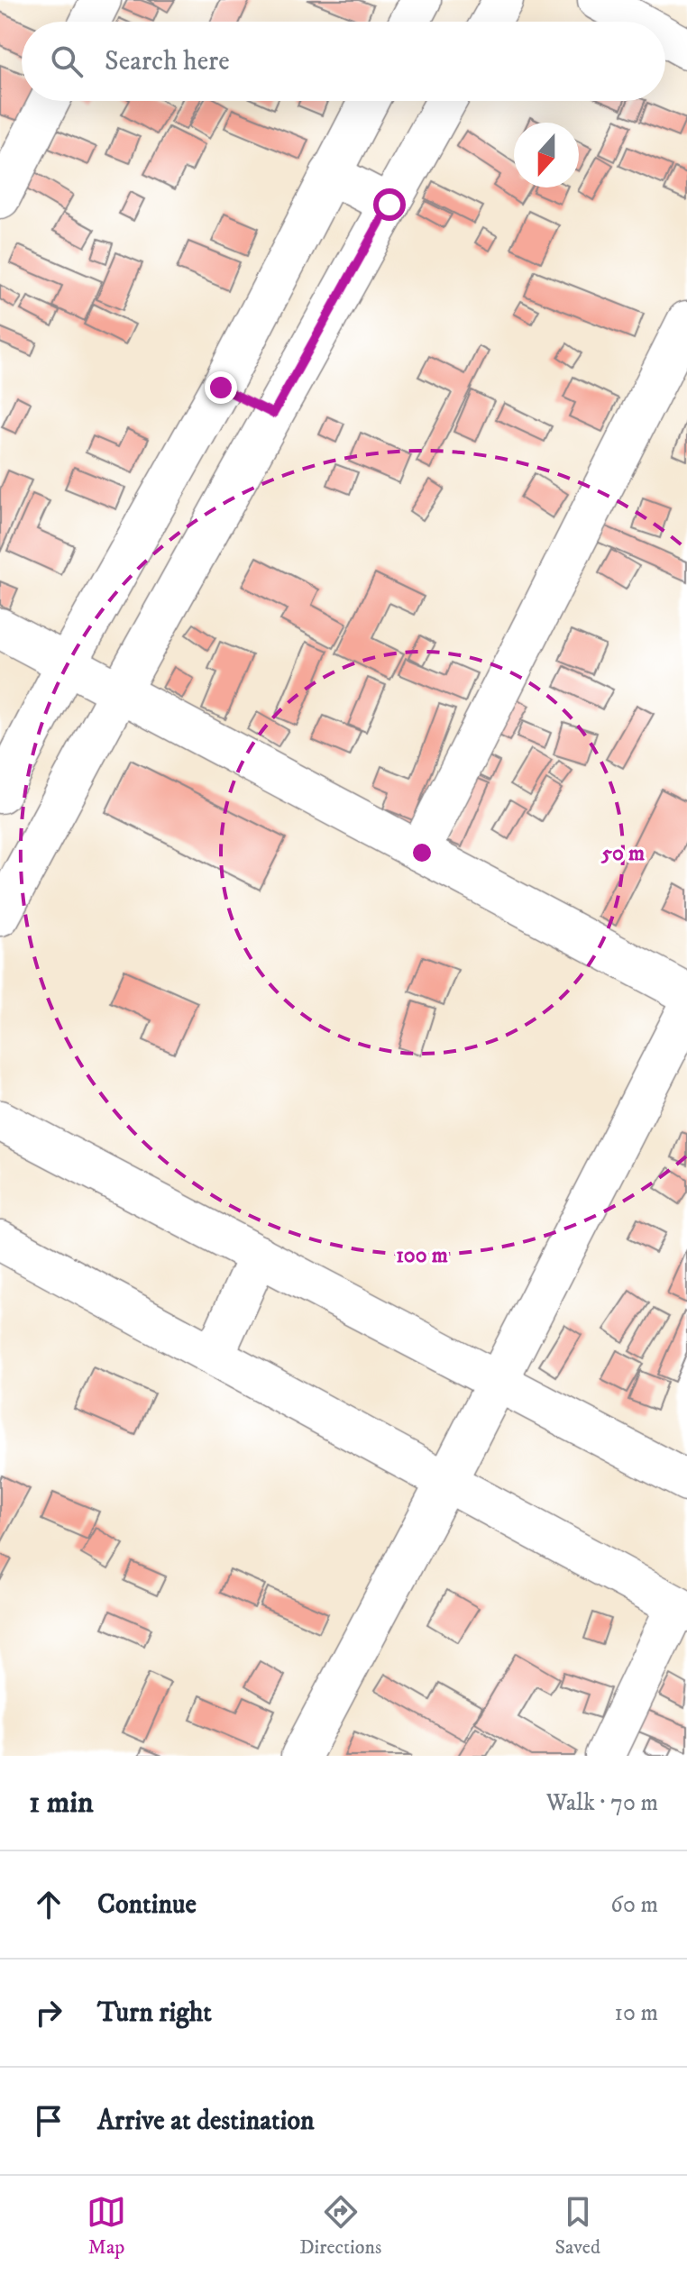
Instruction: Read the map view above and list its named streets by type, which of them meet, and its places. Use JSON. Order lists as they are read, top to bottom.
{
  "north": "bottom",
  "page": {
    "search": "Search here",
    "heading": ["1 min", "Walk · 70 m"],
    "list": [
      ["Continue", "60 m"],
      ["Turn right", "10 m"],
      "Arrive at destination"
    ],
    "nav": ["Map", "Directions", "Saved"]
  },
  "rings": ["50 m", "100 m"]
}
